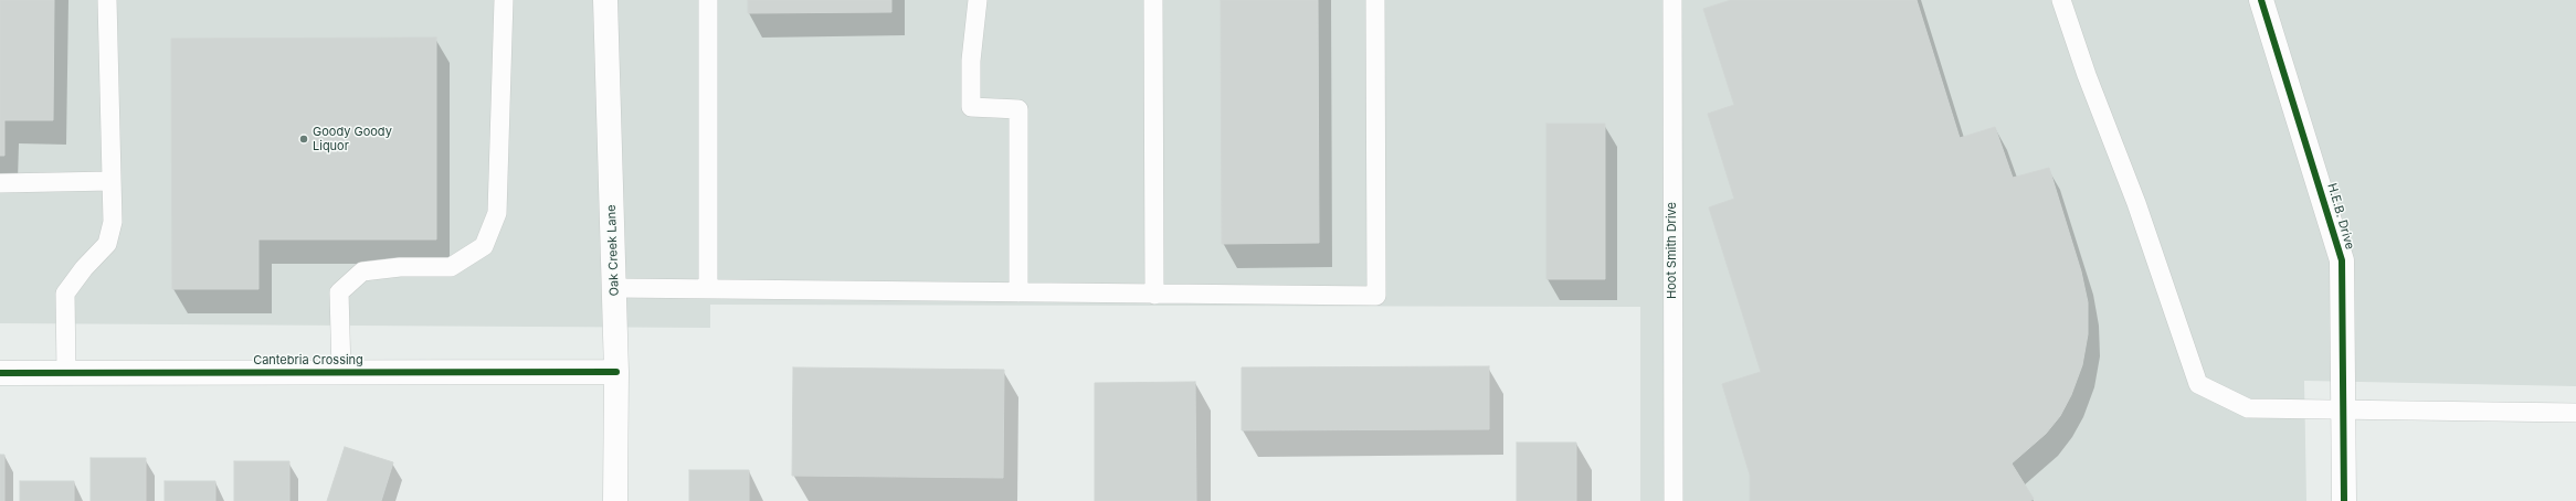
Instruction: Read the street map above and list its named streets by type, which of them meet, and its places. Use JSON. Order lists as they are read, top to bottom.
{
  "streets": {
    "street": ["H.E.B. Drive", "Oak Creek Lane", "Cantebria Crossing"],
    "lane": ["Hoot Smith Drive"]
  },
  "crossings": [
    ["Oak Creek Lane", "Cantebria Crossing"]
  ],
  "places": ["Goody Goody Liquor"]
}
